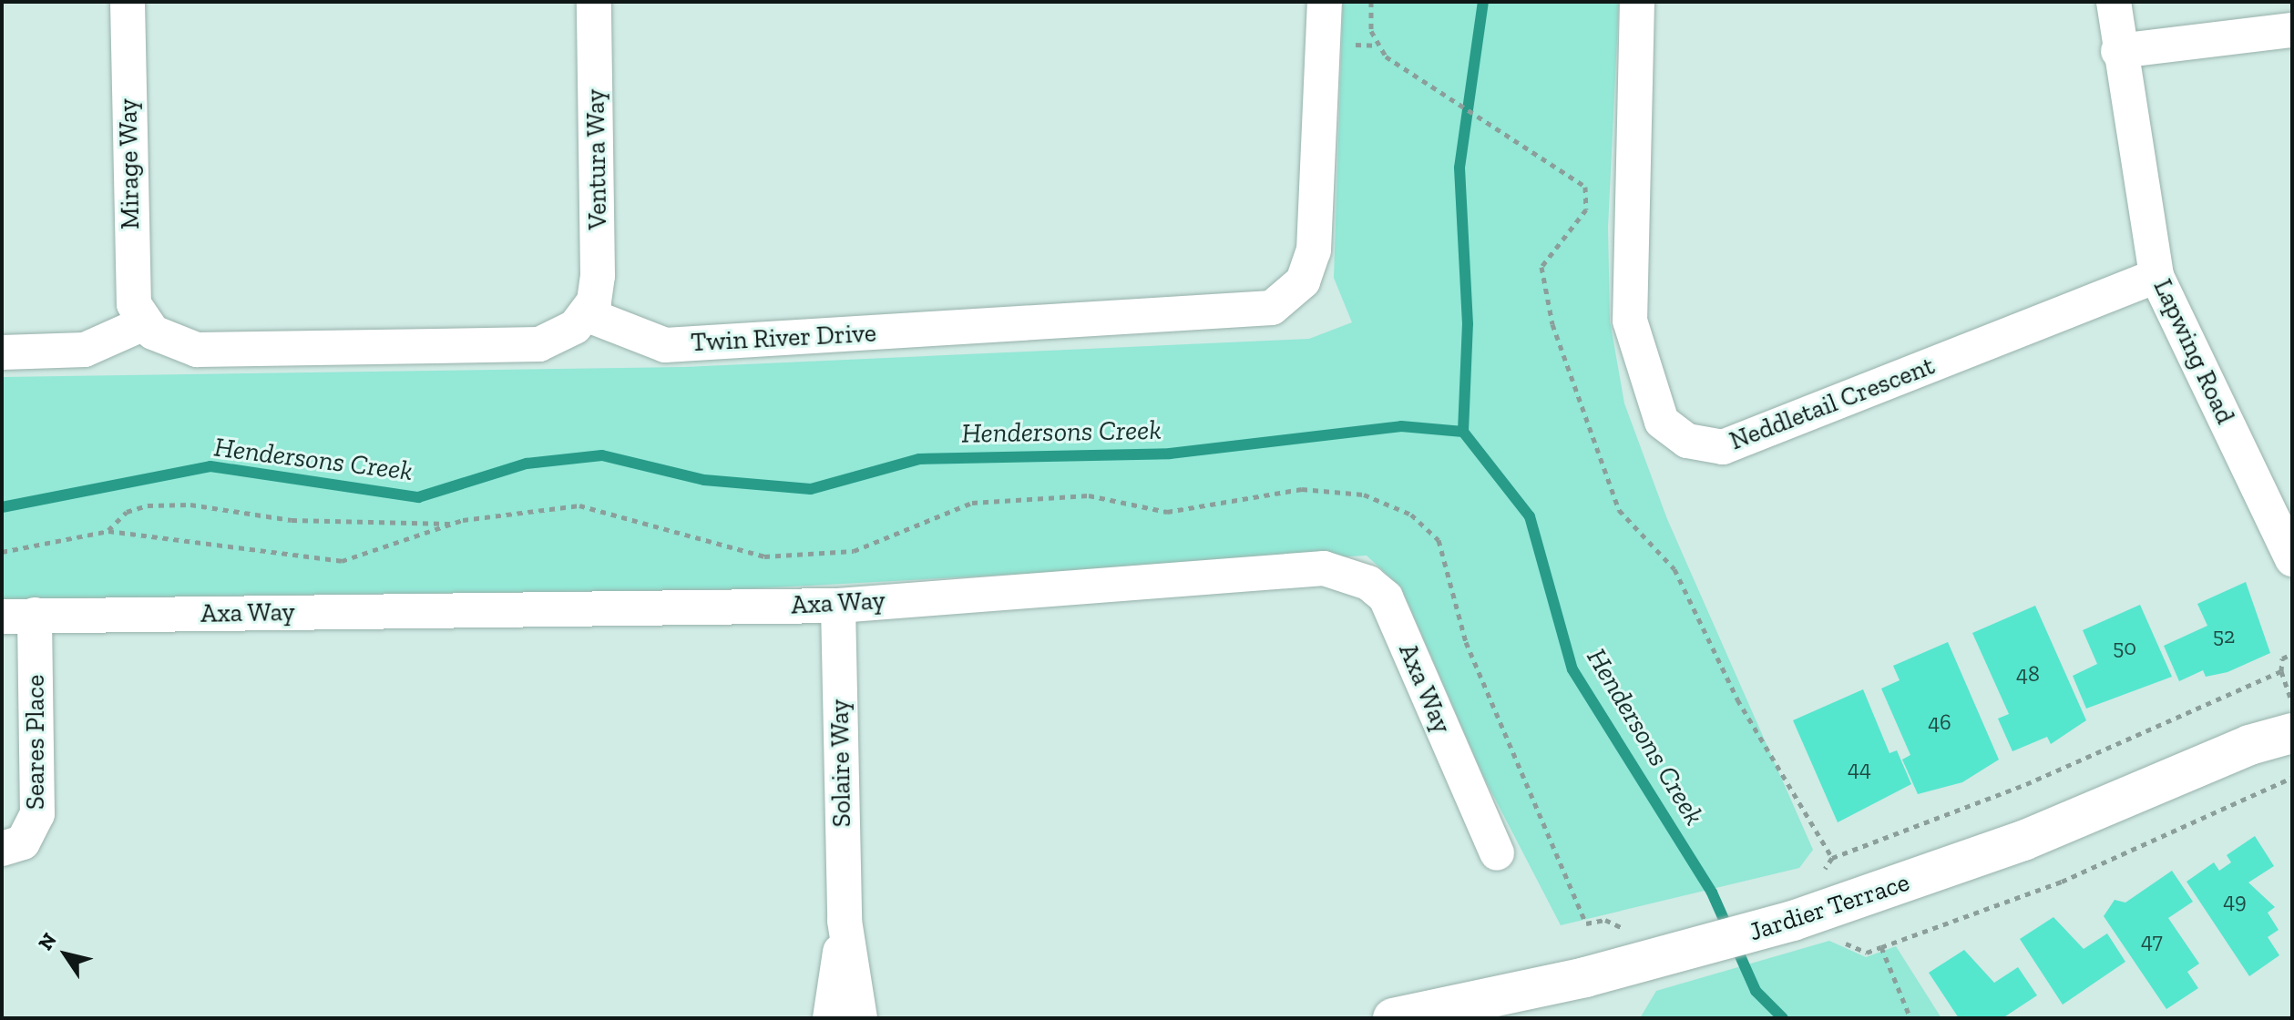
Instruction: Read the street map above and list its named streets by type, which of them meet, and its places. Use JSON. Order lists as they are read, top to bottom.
{
  "streets": {
    "street": [
      "Ventura Way",
      "Mirage Way",
      "Twin River Drive",
      "Lapwing Road",
      "Neddletail Crescent",
      "Axa Way",
      "Seares Place",
      "Solaire Way",
      "Jardier Terrace"
    ]
  },
  "crossings": [
    ["Ventura Way", "Twin River Drive"],
    ["Lapwing Road", "Neddletail Crescent"],
    ["Axa Way", "Seares Place"],
    ["Axa Way", "Solaire Way"]
  ],
  "water": ["Hendersons Creek"],
  "house_numbers": [
    "52",
    "50",
    "48",
    "46",
    "44",
    "49",
    "47"
  ],
  "north": "top left"
}
